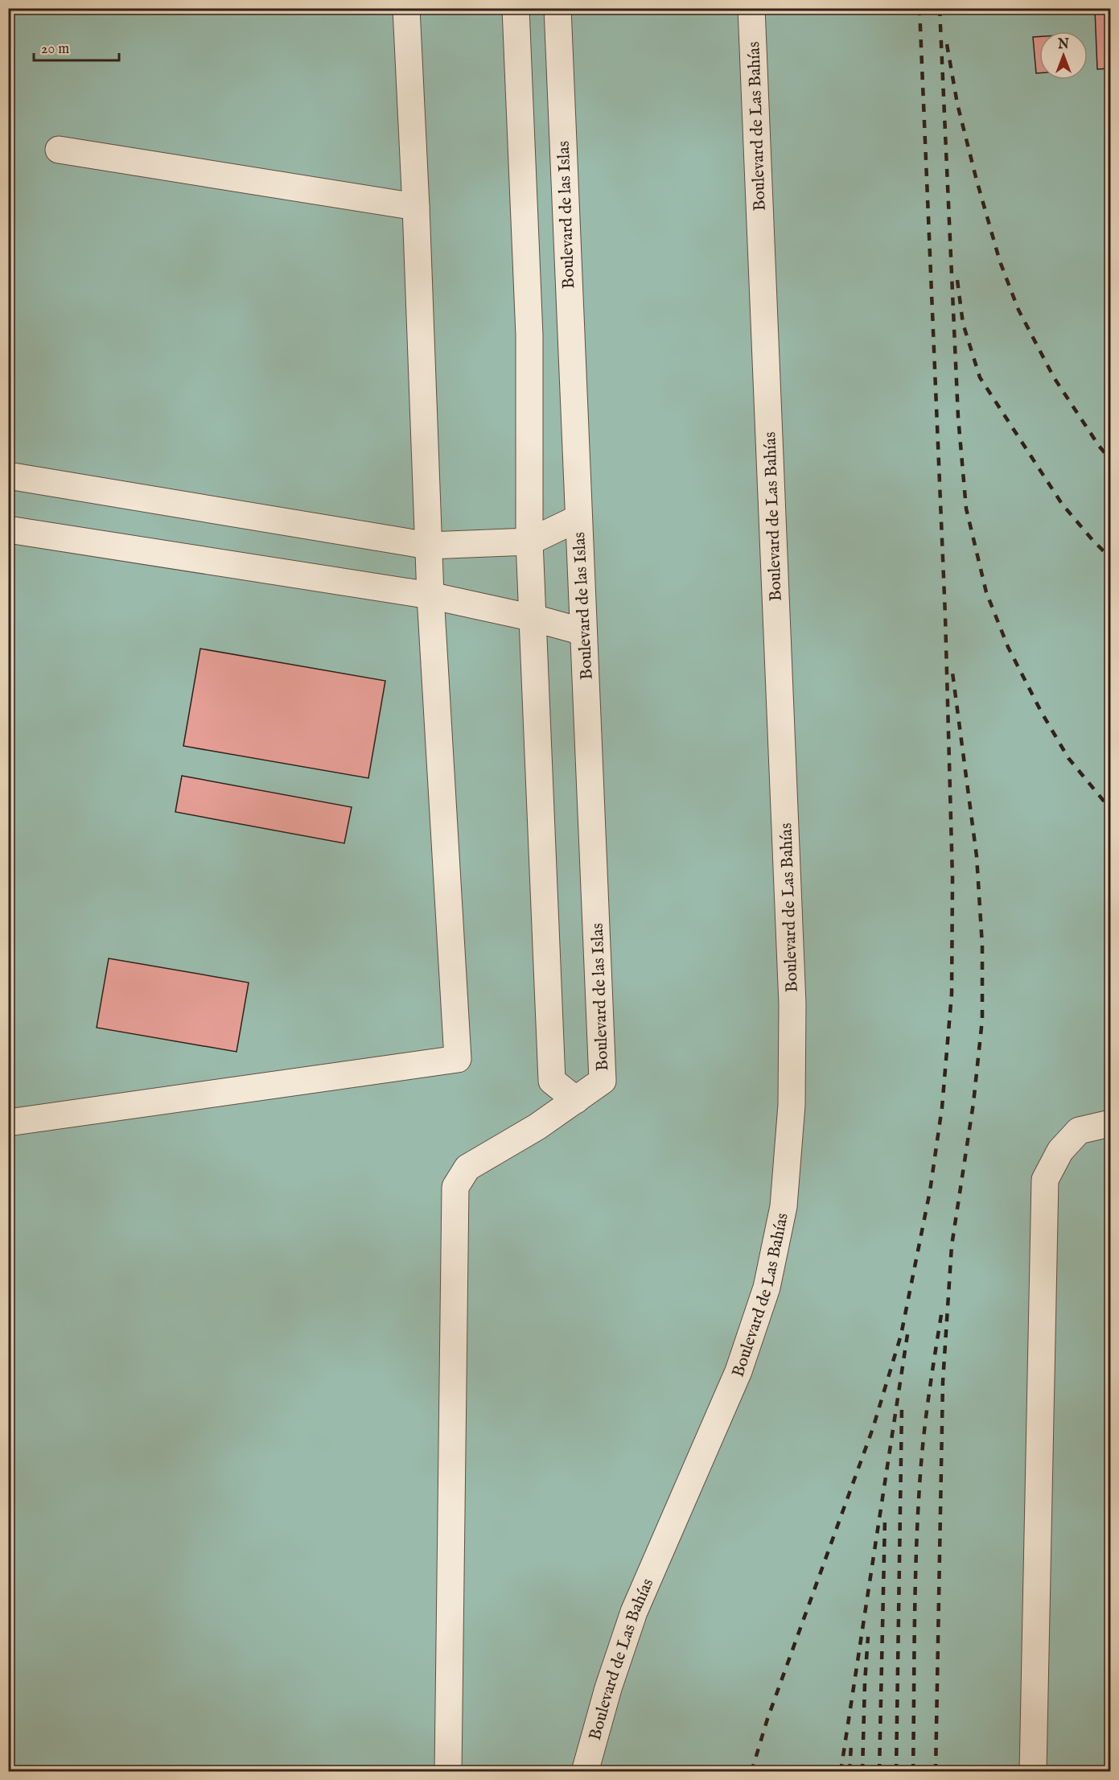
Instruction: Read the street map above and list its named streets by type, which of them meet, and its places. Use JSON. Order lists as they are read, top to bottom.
{
  "streets": {
    "street": ["Boulevard de Las Bahías", "Boulevard de las Islas"]
  },
  "scale_bar": "20 m",
  "north": "top"
}
